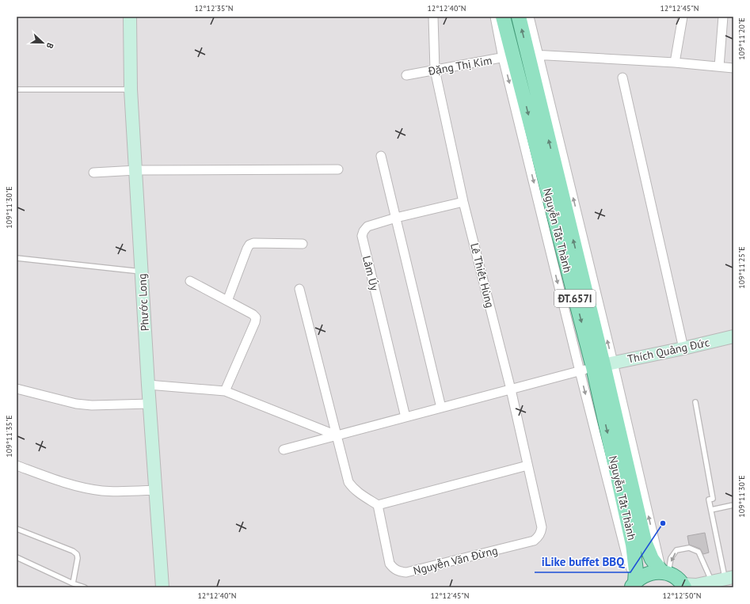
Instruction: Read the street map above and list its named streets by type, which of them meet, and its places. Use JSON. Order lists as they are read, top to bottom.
{
  "streets": {
    "main road": ["Nguyễn Tất Thành", "ĐT.657I"],
    "street": [
      "Đặng Thị Kim",
      "Lâm Úy",
      "Lê Thiết Hùng",
      "Phước Long",
      "Thích Quảng Đức",
      "Nguyễn Văn Đừng"
    ]
  },
  "crossings": [
    ["Đặng Thị Kim", "Nguyễn Tất Thành"],
    ["Đặng Thị Kim", "Lê Thiết Hùng"],
    ["Nguyễn Tất Thành", "Thích Quảng Đức"],
    ["Lâm Úy", "Lê Thiết Hùng"],
    ["Lê Thiết Hùng", "Nguyễn Văn Đừng"]
  ],
  "places": ["iLike buffet BBQ"],
  "north": "right",
  "coordinates": [
    "12°12'35\"N",
    "12°12'40\"N",
    "12°12'45\"N",
    "109°11'20\"E",
    "109°11'30\"E",
    "109°11'25\"E",
    "109°11'35\"E",
    "12°12'50\"N"
  ]
}
